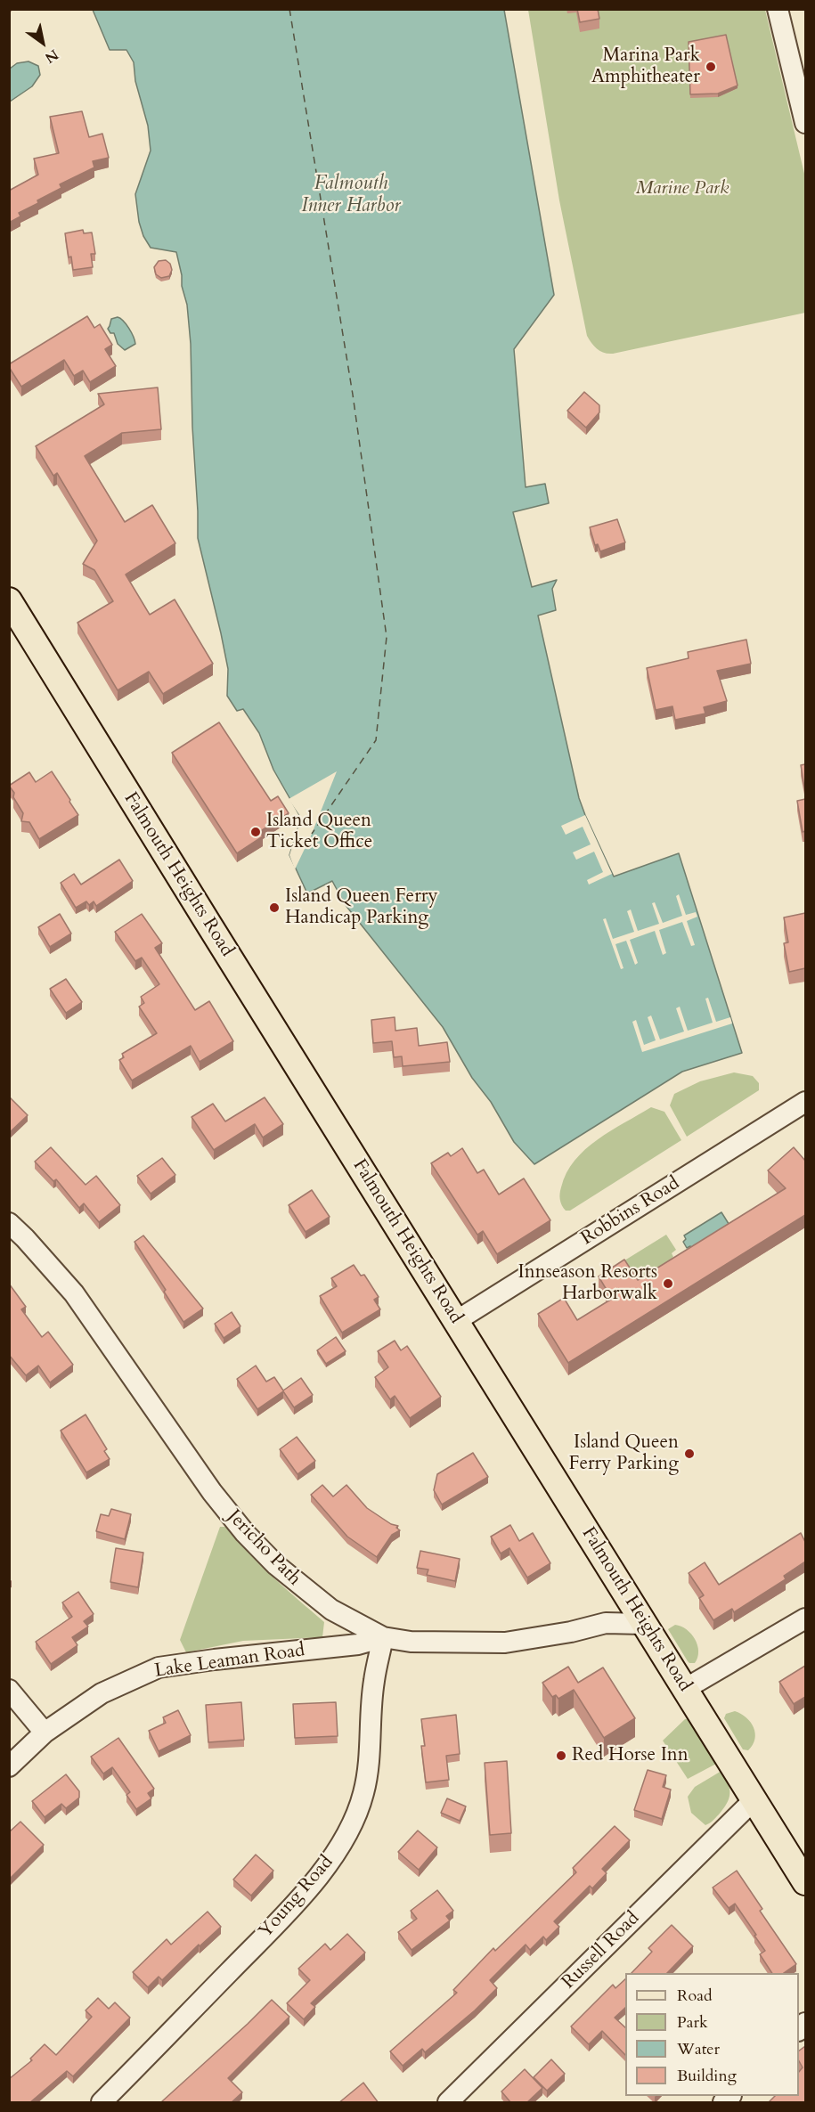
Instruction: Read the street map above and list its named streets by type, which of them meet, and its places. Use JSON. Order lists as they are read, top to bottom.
{
  "streets": {
    "main road": ["Falmouth Heights Road"],
    "street": [
      "Robbins Road",
      "Jericho Path",
      "Lake Leaman Road",
      "Young Road",
      "Russell Road"
    ]
  },
  "crossings": [
    ["Falmouth Heights Road", "Robbins Road"],
    ["Falmouth Heights Road", "Jericho Path"],
    ["Falmouth Heights Road", "Russell Road"],
    ["Jericho Path", "Lake Leaman Road"],
    ["Jericho Path", "Young Road"],
    ["Lake Leaman Road", "Young Road"]
  ],
  "water": ["Falmouth Inner Harbor"],
  "parks": ["Marine Park"],
  "places": [
    "Marina Park Amphitheater",
    "Island Queen Ticket Office",
    "Island Queen Ferry Handicap Parking",
    "Innseason Resorts Harborwalk",
    "Island Queen Ferry Parking",
    "Red Horse Inn"
  ],
  "legend": [
    "Road",
    "Park",
    "Water",
    "Building"
  ],
  "north": "bottom right"
}
